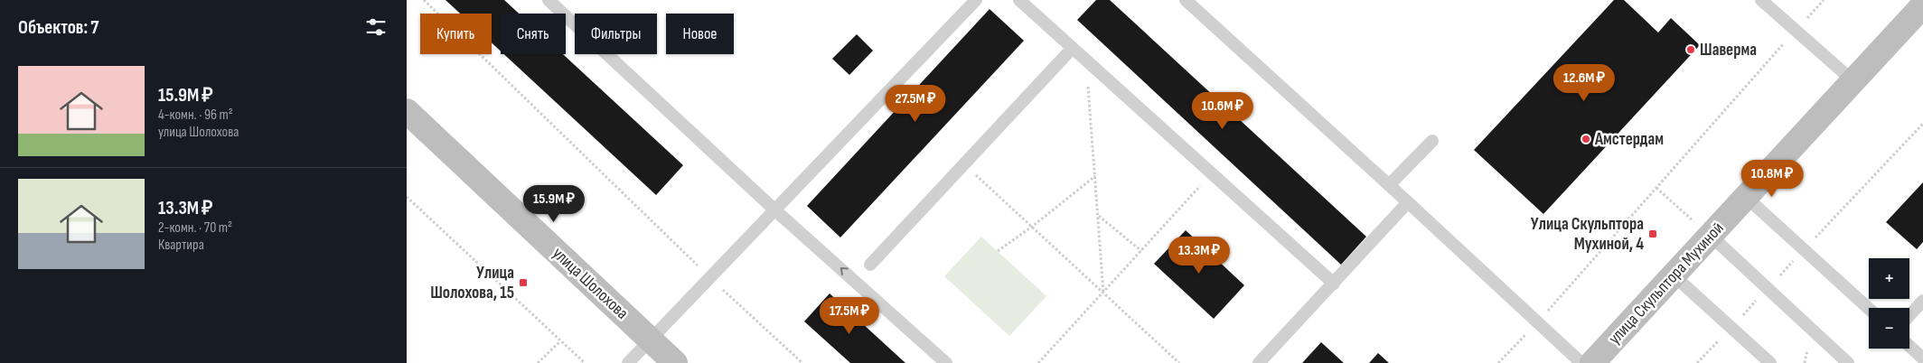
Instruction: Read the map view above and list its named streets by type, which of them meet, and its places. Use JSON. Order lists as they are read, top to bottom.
{
  "streets": {
    "street": ["улица Шолохова", "улица Скульптора Мухиной"]
  },
  "places": {
    "other": ["Шаверма", "Амстердам"],
    "transit": ["Улица Скульптора Мухиной, 4", "Улица Шолохова, 15"]
  },
  "page": {
    "heading": "Объектов: 7",
    "chip": [
      "Купить",
      "Снять",
      "Фильтры",
      "Новое"
    ],
    "list": [
      {
        "name": "15.9M ₽",
        "note": "4-комн. · 96 m² · улица Шолохова"
      },
      {
        "name": "13.3M ₽",
        "note": "2-комн. · 70 m² · Квартира"
      }
    ],
    "price": [
      "12.6M ₽",
      "27.5M ₽",
      "10.6M ₽",
      "10.8M ₽",
      "15.9M ₽",
      "13.3M ₽",
      "17.5M ₽"
    ],
    "map_buttons": ["+", "−"]
  }
}
